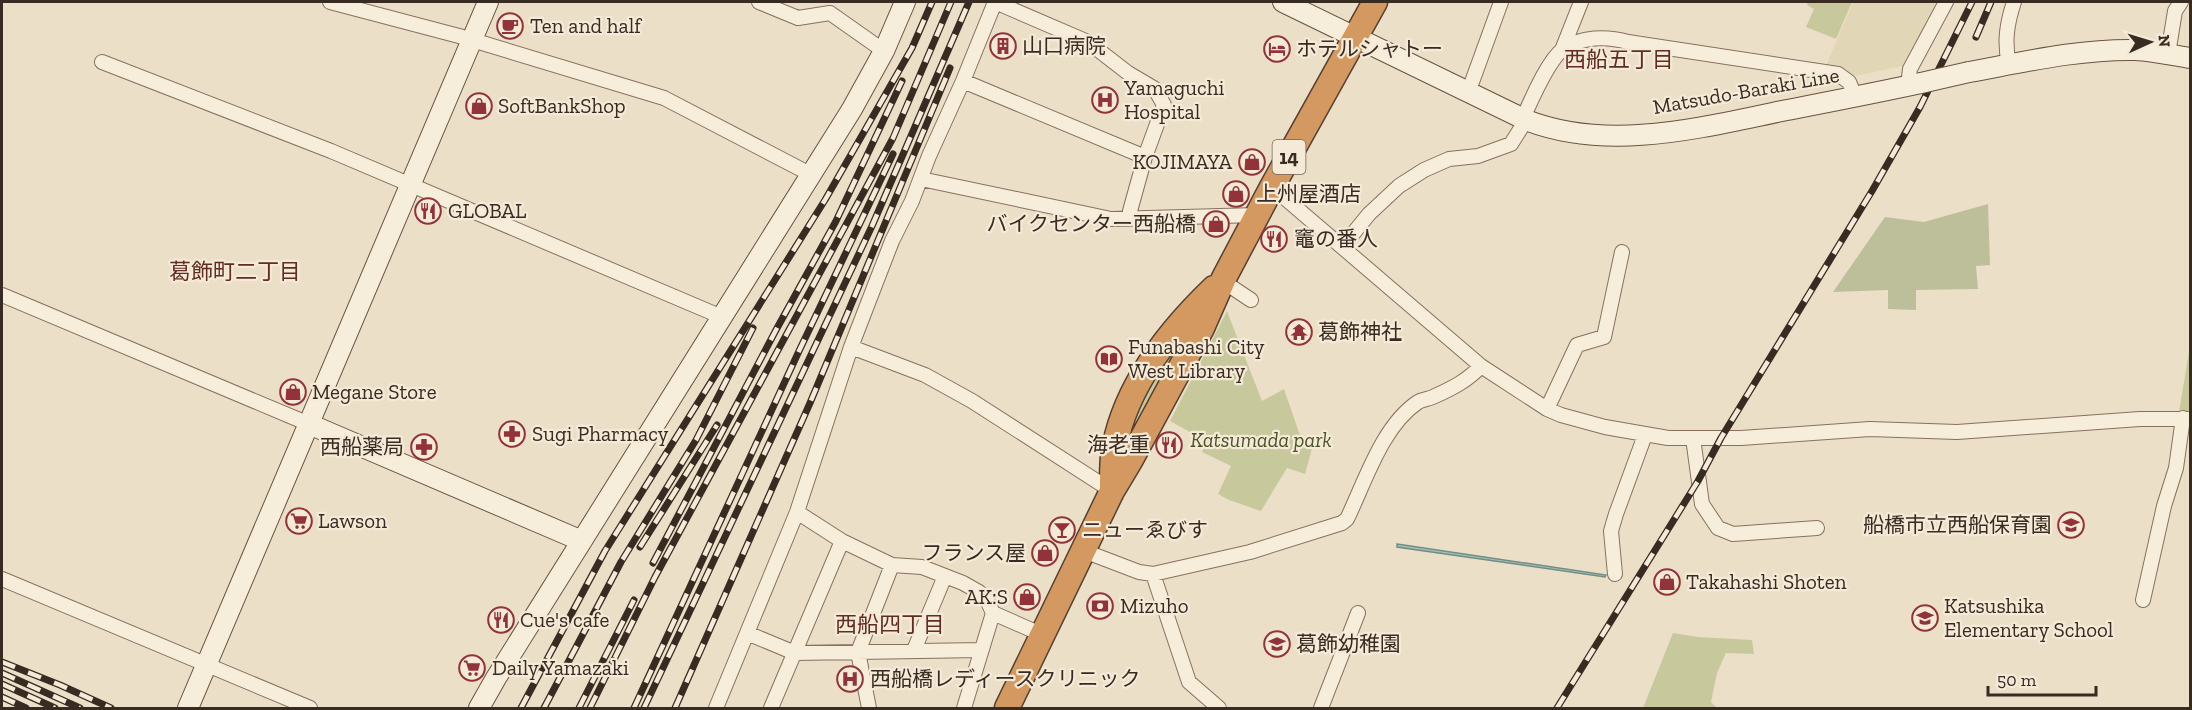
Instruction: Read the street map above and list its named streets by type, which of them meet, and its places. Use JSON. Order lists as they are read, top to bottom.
{
  "streets": {
    "highway": ["14"],
    "street": ["Matsudo-Baraki Line"]
  },
  "crossings": [
    ["Matsudo-Baraki Line", "14"]
  ],
  "districts": ["西船五丁目", "葛飾町二丁目", "西船四丁目"],
  "parks": ["Katsumada park"],
  "places": {
    "cafe": ["Ten and half"],
    "building": ["山口病院"],
    "hotel": ["ホテルシャトー"],
    "hospital": ["Yamaguchi Hospital", "西船橋レディースクリニック"],
    "shop": [
      "SoftBankShop",
      "KOJIMAYA",
      "上州屋酒店",
      "バイクセンター西船橋",
      "Megane Store",
      "フランス屋",
      "Takahashi Shoten",
      "AK:S"
    ],
    "restaurant": [
      "GLOBAL",
      "竈の番人",
      "海老重",
      "Cue's cafe"
    ],
    "temple": ["葛飾神社"],
    "library": ["Funabashi City West Library"],
    "pharmacy": ["Sugi Pharmacy", "西船薬局"],
    "supermarket": ["Lawson", "Daily Yamazaki"],
    "school or university": ["船橋市立西船保育園", "Katsushika Elementary School", "葛飾幼稚園"],
    "bar": ["ニューゑびす"],
    "bank": ["Mizuho"]
  },
  "scale_bar": "50 m",
  "north": "right"
}
